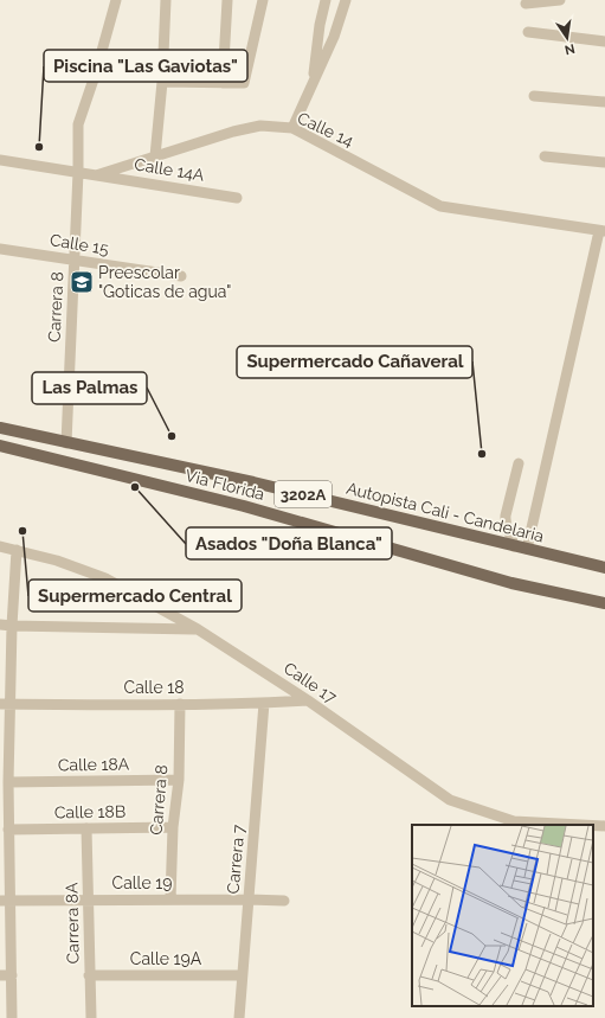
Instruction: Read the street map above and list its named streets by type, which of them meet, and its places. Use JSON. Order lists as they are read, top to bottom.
{
  "streets": {
    "main road": ["Via Florida", "3202A", "Autopista Cali - Candelaria"],
    "street": [
      "Calle 14",
      "Calle 14A",
      "Calle 15",
      "Carrera 8",
      "Calle 17",
      "Calle 18",
      "Calle 18A",
      "Calle 18B",
      "Carrera 7",
      "Calle 19",
      "Carrera 8A",
      "Calle 19A"
    ]
  },
  "crossings": [
    ["Calle 14", "Calle 14A"],
    ["Calle 14", "Carrera 8"],
    ["Calle 15", "Carrera 8"],
    ["Carrera 8", "Autopista Cali - Candelaria"],
    ["Carrera 8", "Calle 18"],
    ["Carrera 8", "Calle 18A"],
    ["Carrera 8", "Calle 18B"],
    ["Carrera 8", "Calle 19"],
    ["Calle 17", "Calle 18"],
    ["Calle 18", "Carrera 7"],
    ["Calle 18B", "Carrera 8A"],
    ["Carrera 7", "Calle 19"],
    ["Carrera 7", "Calle 19A"],
    ["Calle 19", "Carrera 8A"],
    ["Carrera 8A", "Calle 19A"]
  ],
  "places": {
    "other": [
      "Piscina \"Las Gaviotas\"",
      "Las Palmas",
      "Supermercado Cañaveral",
      "Asados \"Doña Blanca\"",
      "Supermercado Central"
    ],
    "school or university": ["Preescolar \"Goticas de agua\""]
  },
  "north": "bottom"
}
